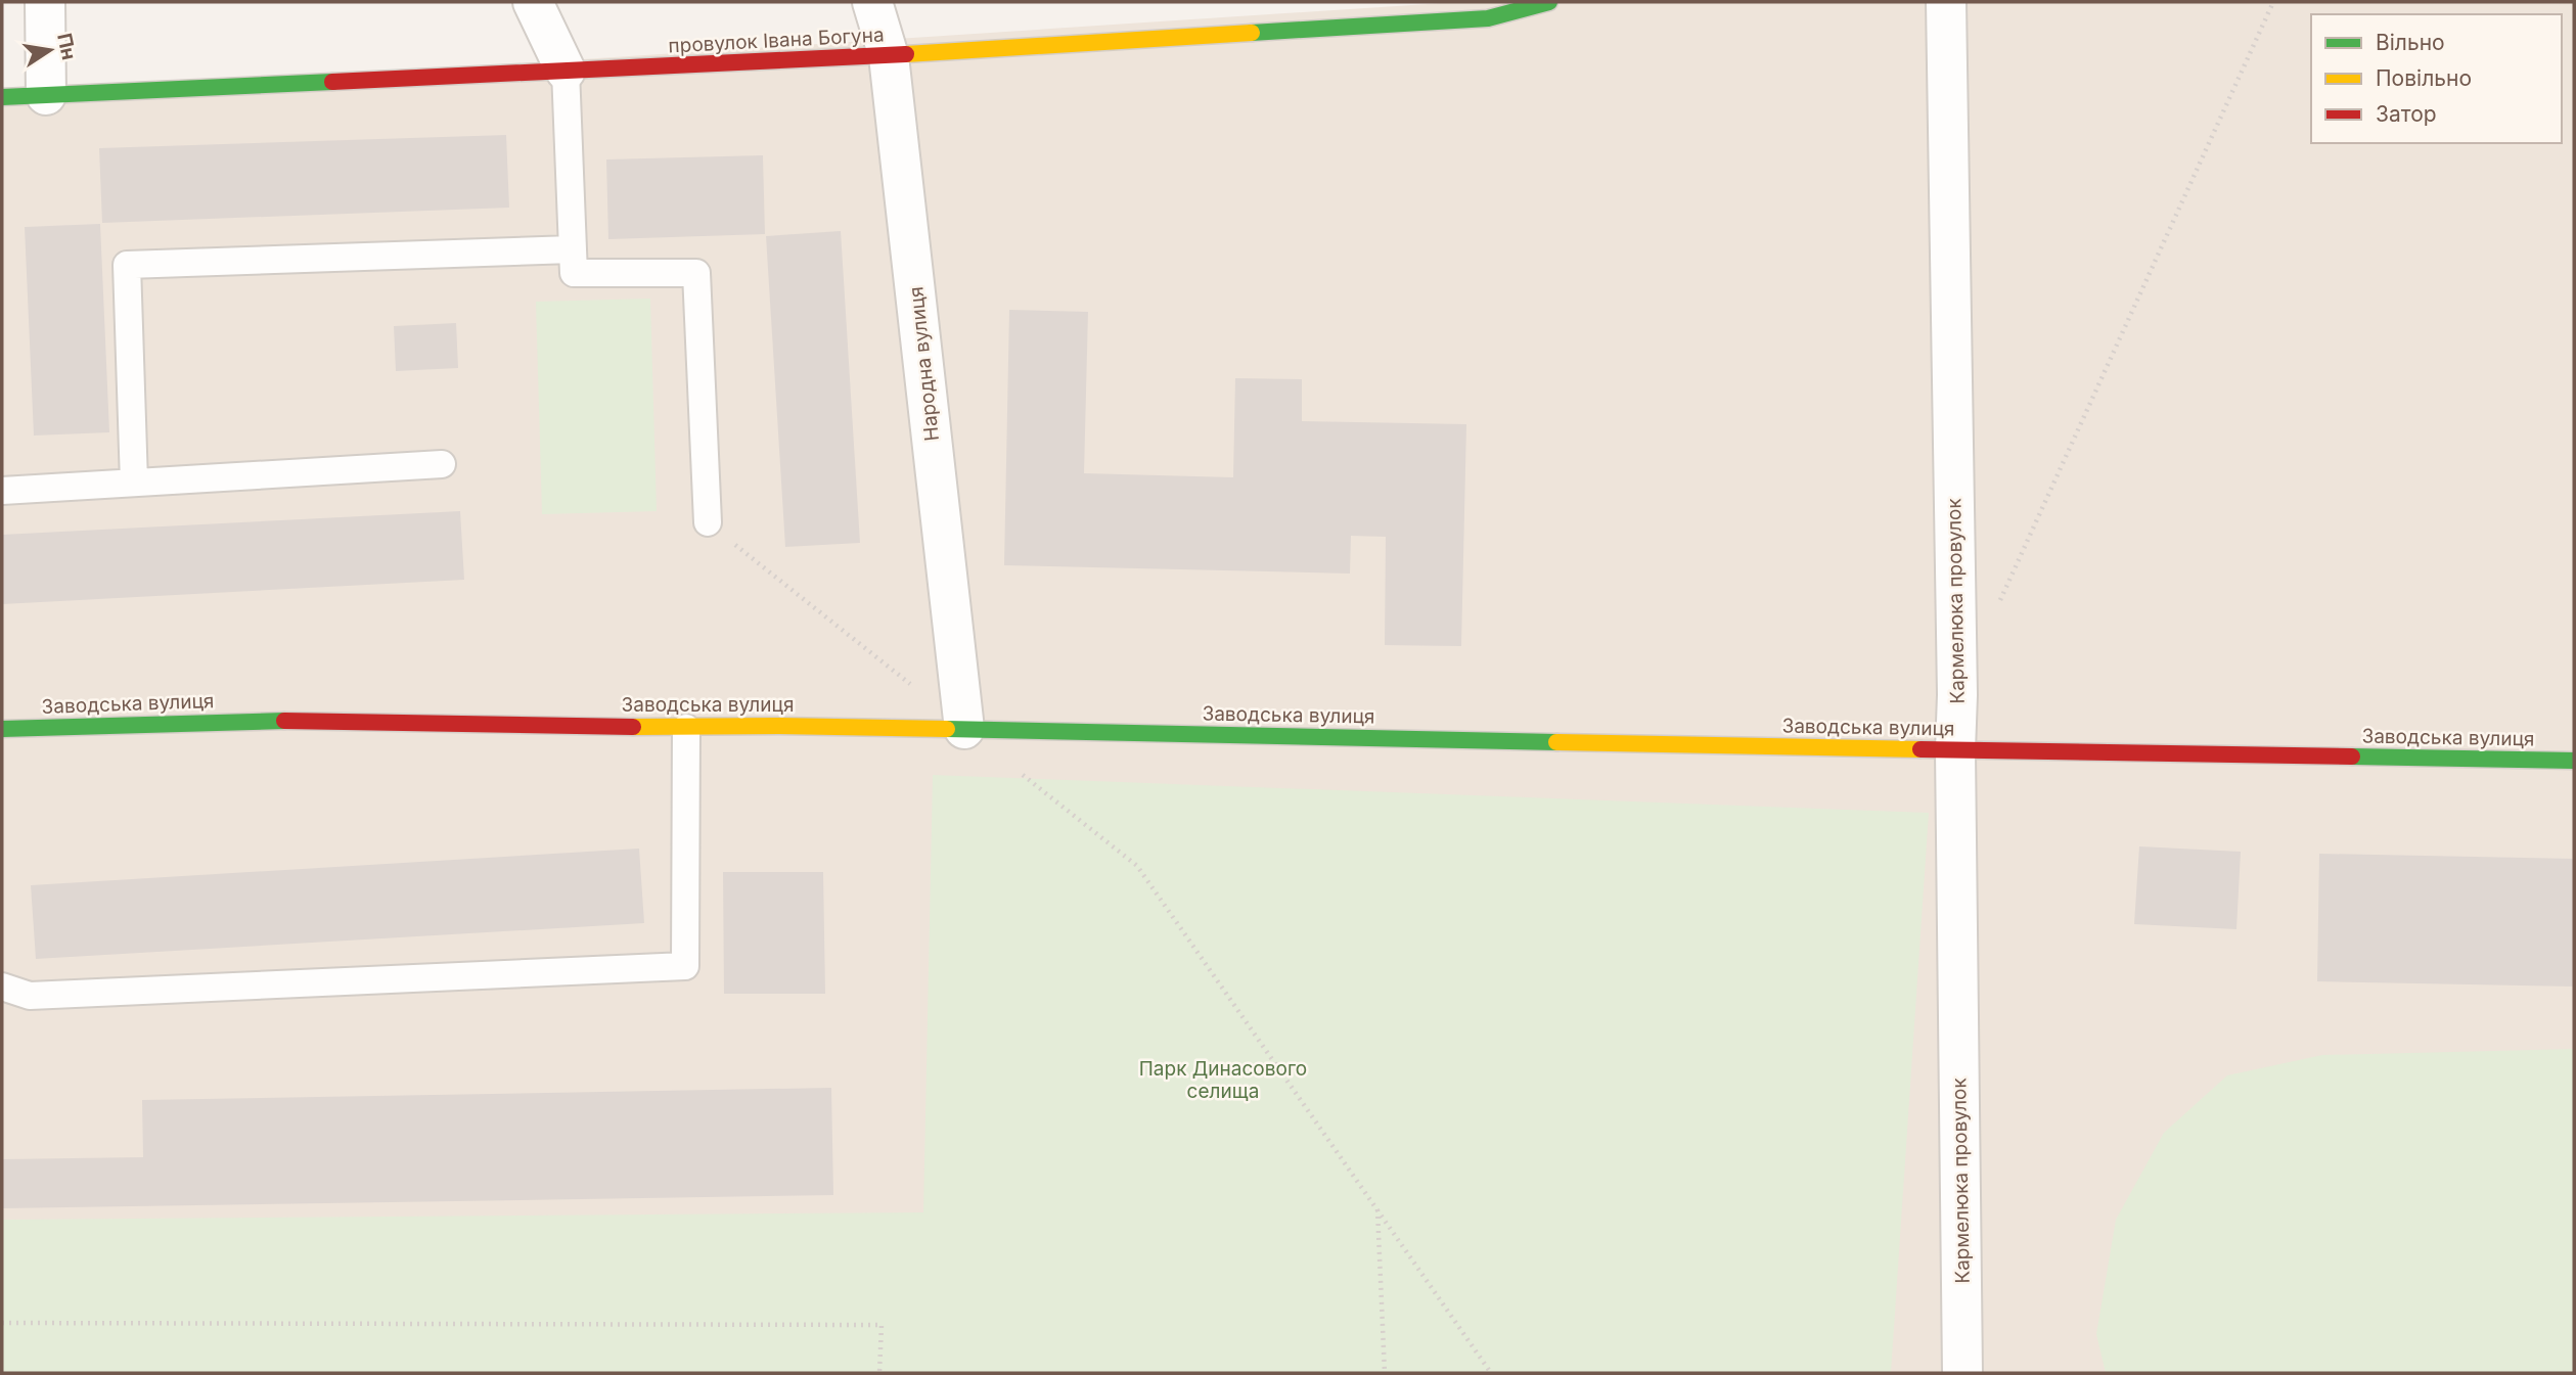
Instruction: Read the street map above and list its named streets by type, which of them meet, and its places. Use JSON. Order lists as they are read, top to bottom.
{
  "streets": {
    "street": [
      "провулок Івана Богуна",
      "Народна вулиця",
      "Кармелюка провулок",
      "Заводська вулиця"
    ]
  },
  "crossings": [
    ["провулок Івана Богуна", "Народна вулиця"],
    ["Народна вулиця", "Заводська вулиця"],
    ["Кармелюка провулок", "Заводська вулиця"]
  ],
  "parks": ["Парк Динасового селища"],
  "legend": ["Вільно", "Повільно", "Затор"],
  "north": "right"
}
